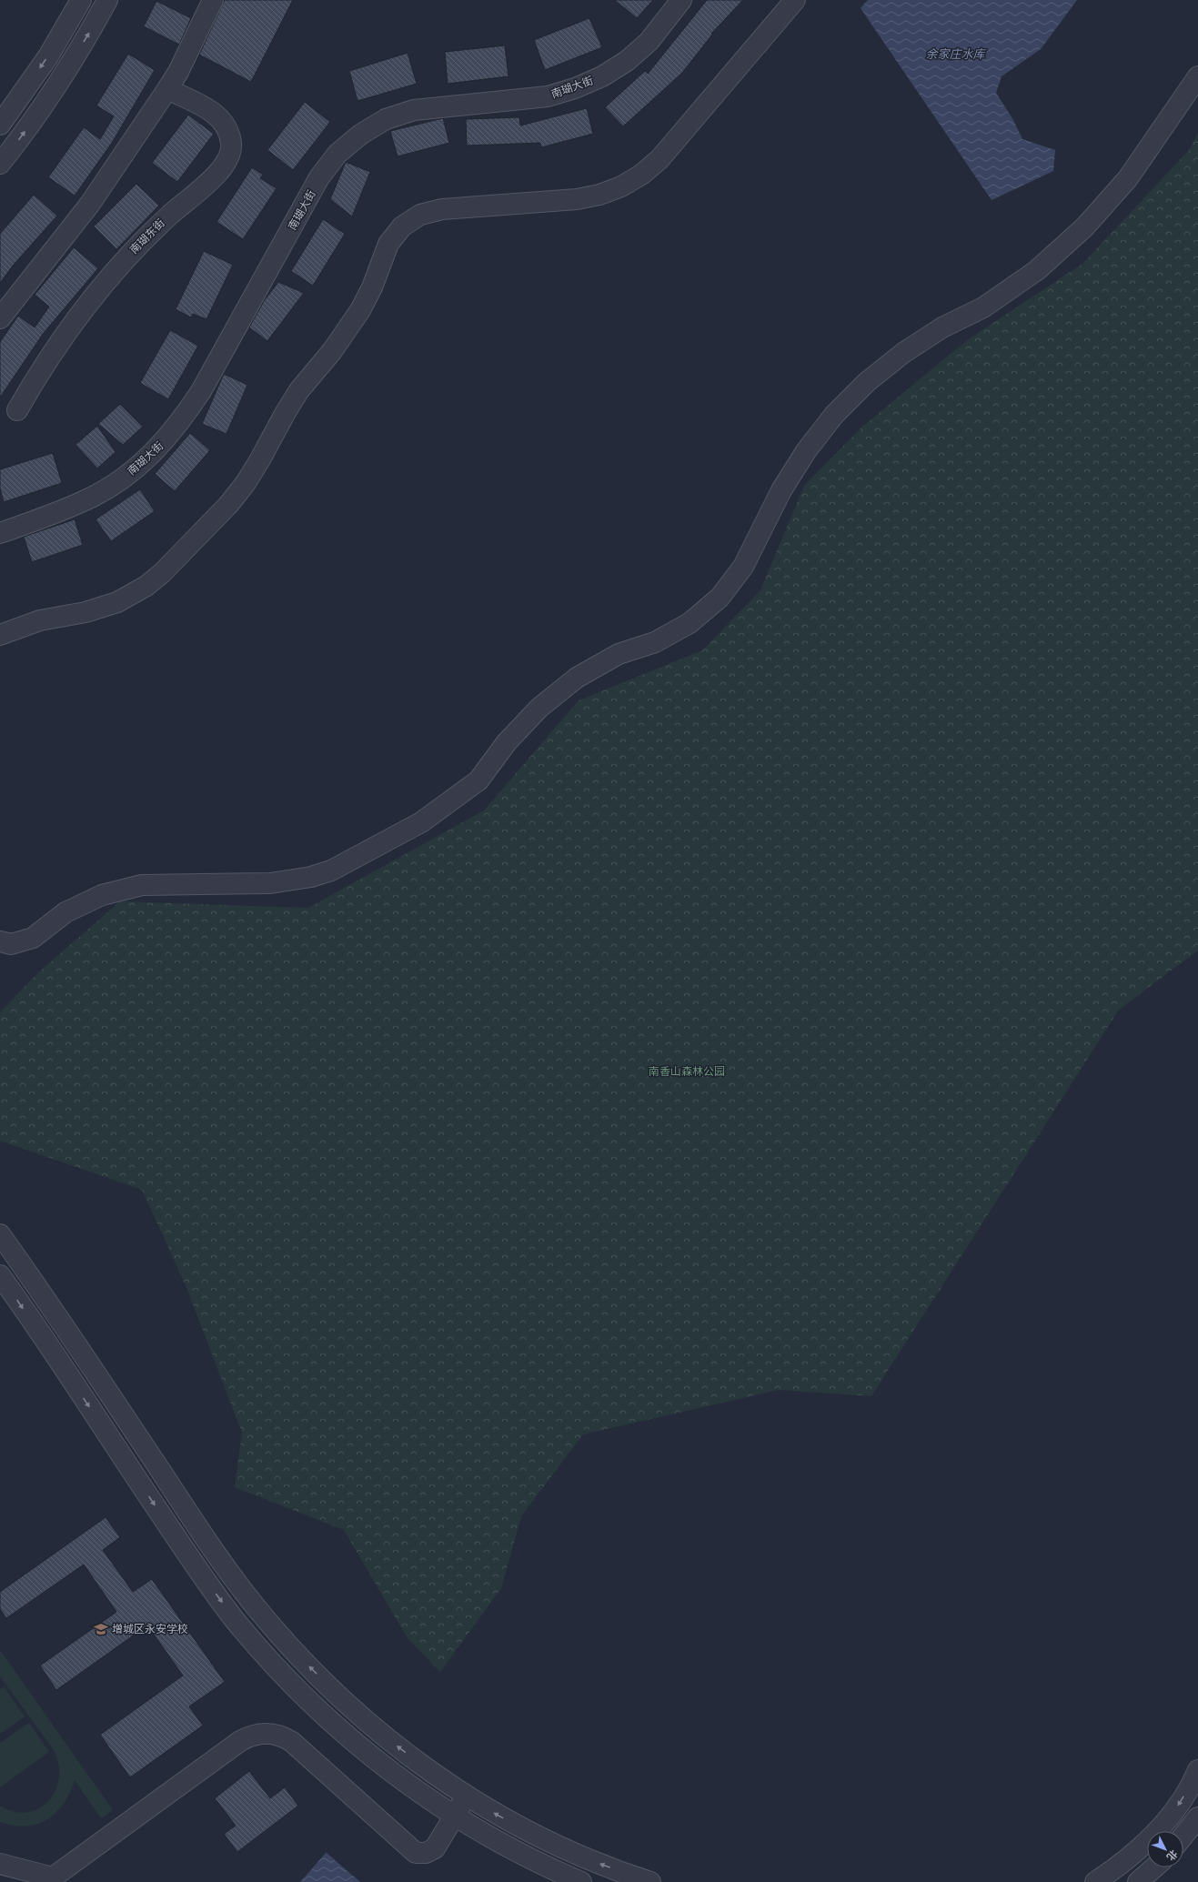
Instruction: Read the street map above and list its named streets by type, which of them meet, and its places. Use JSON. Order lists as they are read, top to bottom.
{
  "streets": {
    "street": ["南瑚大街", "南瑚东街"]
  },
  "water": ["余家庄水库"],
  "parks": ["南香山森林公园"],
  "places": {
    "school or university": ["增城区永安学校"]
  },
  "north": "bottom right"
}
